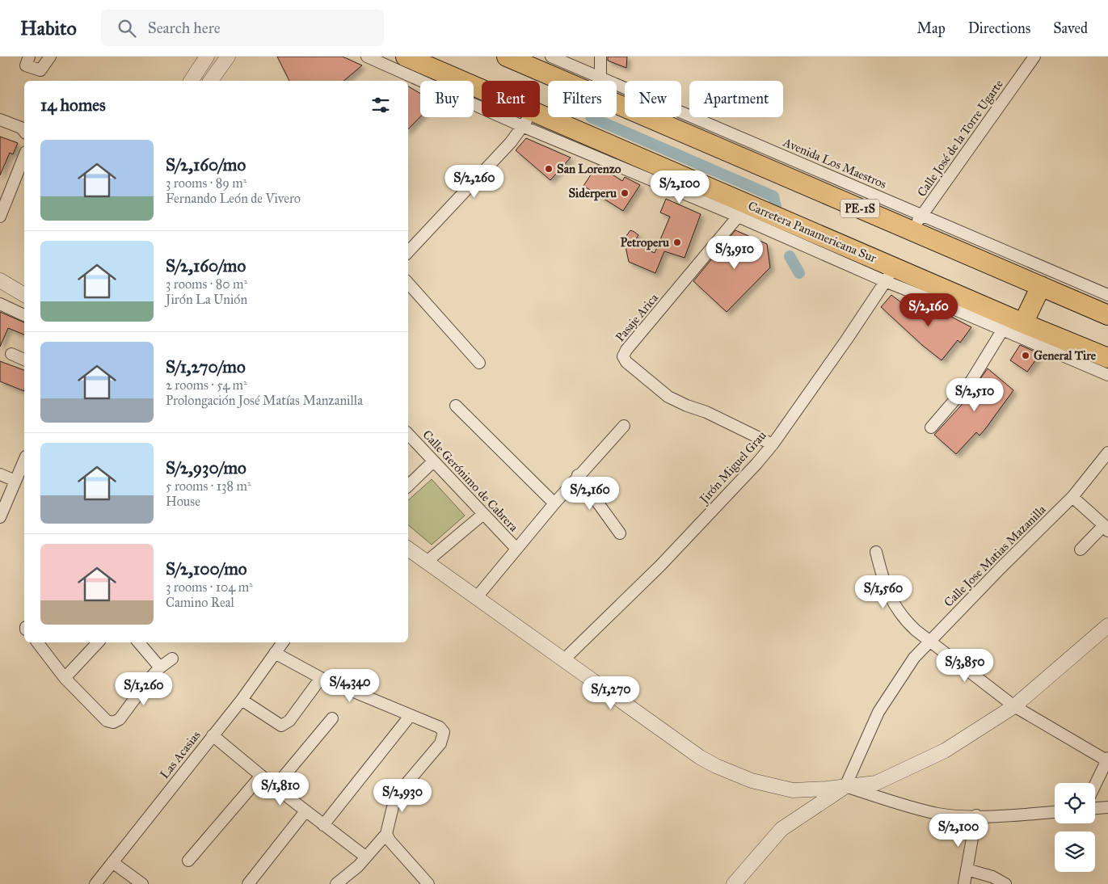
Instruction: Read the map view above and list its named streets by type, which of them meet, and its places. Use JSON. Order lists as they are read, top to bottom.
{
  "streets": {
    "highway": ["PE-1S", "Carretera Panamericana Sur"],
    "street": [
      "Calle José de la Torre Ugarte",
      "Avenida Los Maestros",
      "Pasaje Arica",
      "Jirón Miguel Grau",
      "Calle Gerónimo de Cabrera",
      "Calle Jose Matias Mazanilla",
      "Las Acasias"
    ]
  },
  "crossings": [
    ["Calle José de la Torre Ugarte", "Avenida Los Maestros"],
    ["Calle José de la Torre Ugarte", "PE-1S"],
    ["Carretera Panamericana Sur", "Pasaje Arica"],
    ["Carretera Panamericana Sur", "Jirón Miguel Grau"],
    ["Pasaje Arica", "Jirón Miguel Grau"]
  ],
  "places": [
    "San Lorenzo",
    "Siderperu",
    "Petroperu",
    "General Tire"
  ],
  "page": {
    "header": "Habito",
    "search": "Search here",
    "nav": ["Map", "Directions", "Saved"],
    "chip": [
      "Buy",
      "Rent",
      "Filters",
      "New",
      "Apartment"
    ],
    "heading": "14 homes",
    "list": [
      {
        "name": "S/2,160/mo",
        "note": "3 rooms · 89 m² · Fernando León de Vivero"
      },
      {
        "name": "S/2,160/mo",
        "note": "3 rooms · 80 m² · Jirón La Unión"
      },
      {
        "name": "S/1,270/mo",
        "note": "2 rooms · 54 m² · Prolongación José Matías Manzanilla"
      },
      {
        "name": "S/2,930/mo",
        "note": "5 rooms · 138 m² · House"
      },
      {
        "name": "S/2,100/mo",
        "note": "3 rooms · 104 m² · Camino Real"
      }
    ],
    "price": [
      "S/2,260",
      "S/2,100",
      "S/3,910",
      "S/2,160",
      "S/2,510",
      "S/2,160",
      "S/1,560",
      "S/3,850",
      "S/4,340",
      "S/1,260",
      "S/1,270",
      "S/1,810",
      "S/2,930",
      "S/2,100"
    ]
  }
}
